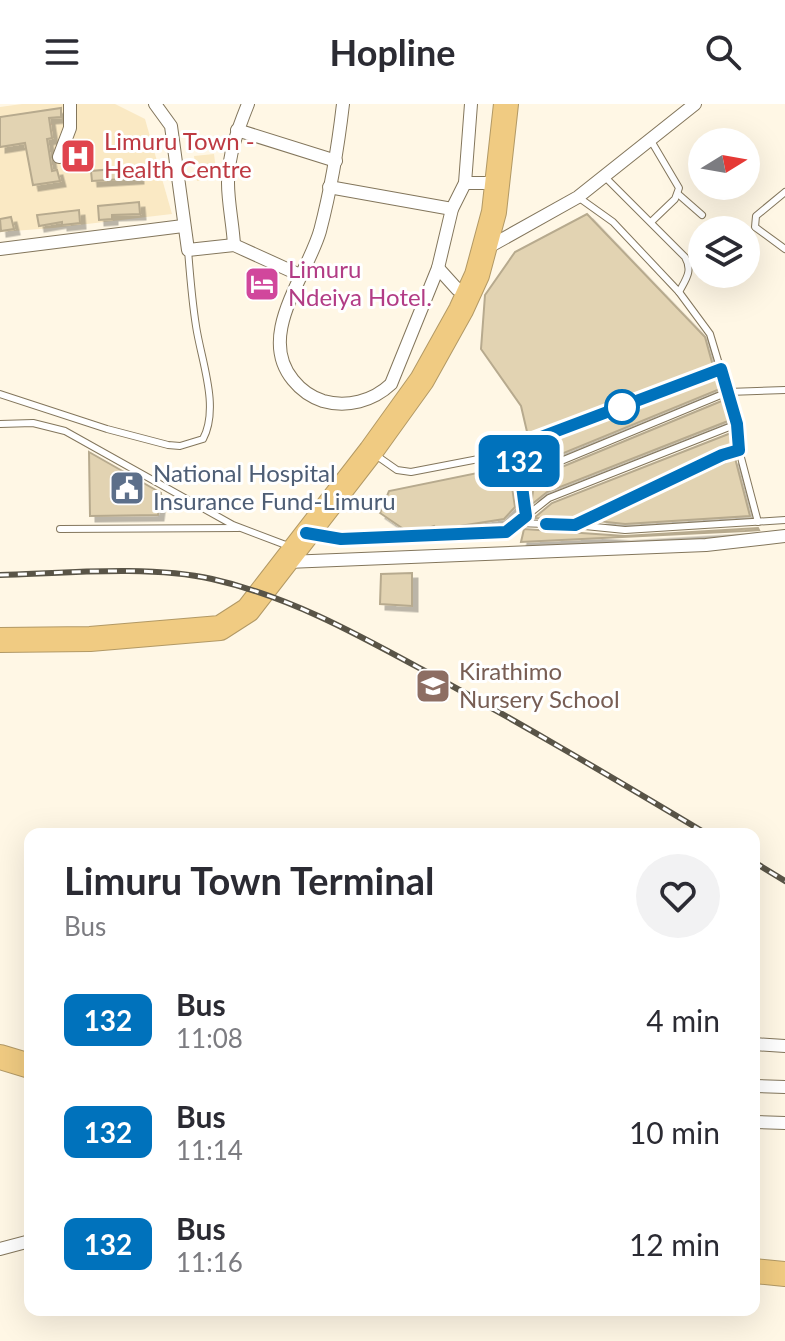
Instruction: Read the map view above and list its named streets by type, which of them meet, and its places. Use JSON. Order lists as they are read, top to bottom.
{
  "places": {
    "hospital": ["Limuru Town - Health Centre"],
    "hotel": ["Limuru Ndeiya Hotel."],
    "public building": ["National Hospital Insurance Fund-Limuru"],
    "school or university": ["Kirathimo Nursery School"]
  },
  "lines": ["bus line 132"],
  "north": "right",
  "page": {
    "header": "Hopline",
    "on_map": "132",
    "heading": ["Limuru Town Terminal", "Bus"],
    "list": [
      {
        "mark": "132",
        "name": "Bus",
        "note": "11:08",
        "value": "4 min"
      },
      {
        "mark": "132",
        "name": "Bus",
        "note": "11:14",
        "value": "10 min"
      },
      {
        "mark": "132",
        "name": "Bus",
        "note": "11:16",
        "value": "12 min"
      }
    ]
  }
}
